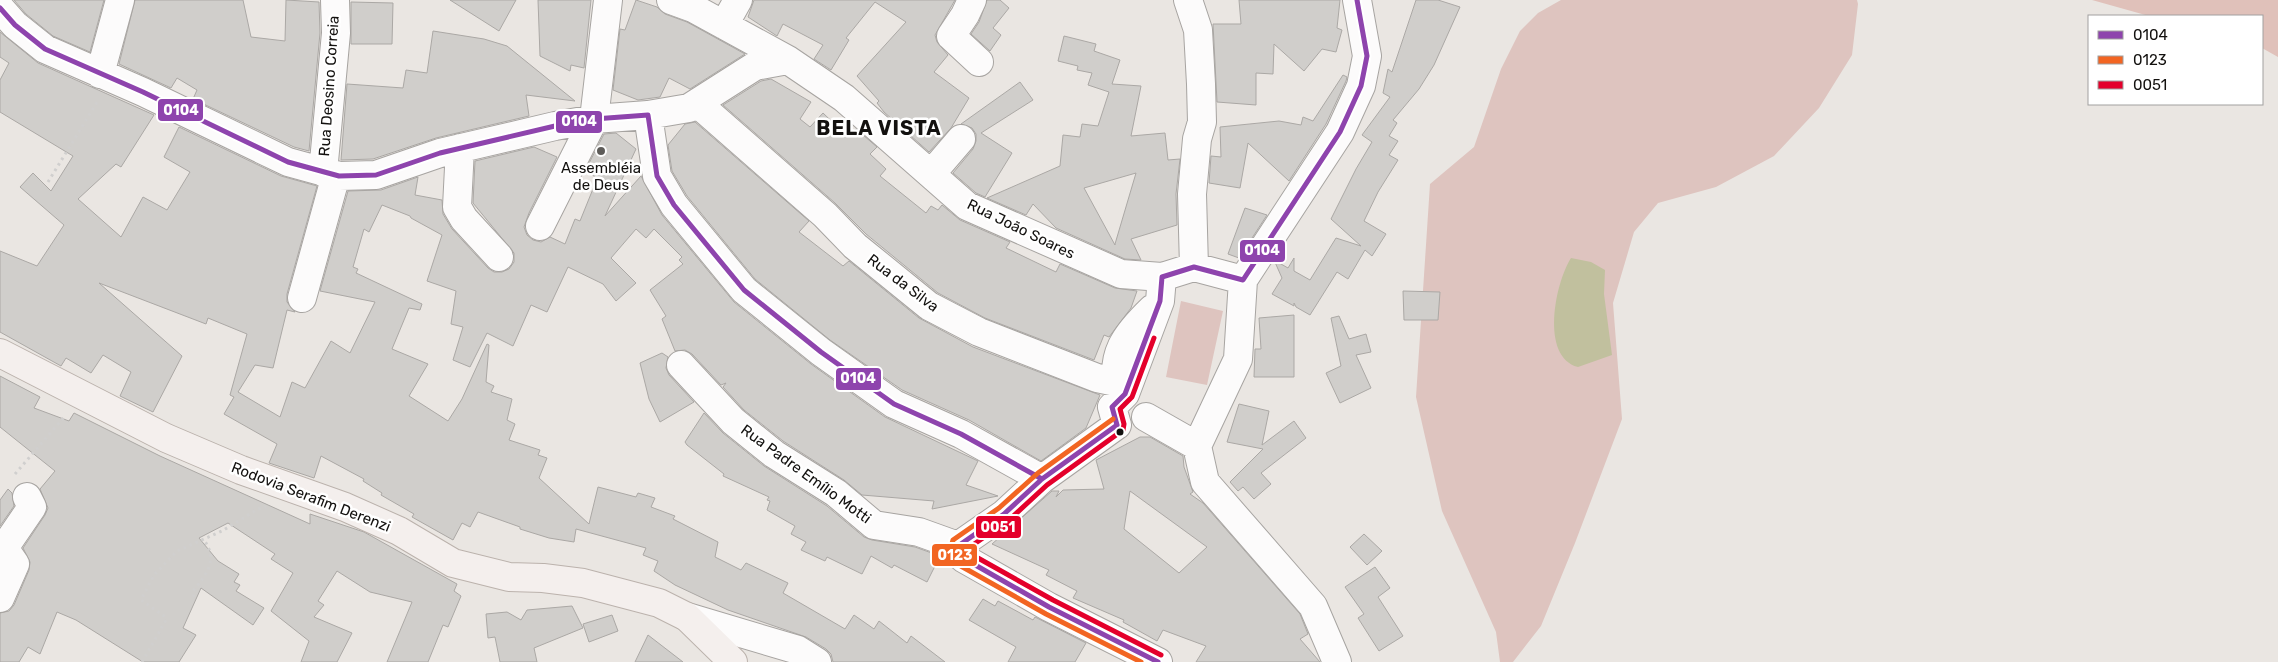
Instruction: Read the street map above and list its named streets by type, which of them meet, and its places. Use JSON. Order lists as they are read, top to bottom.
{
  "streets": {
    "main road": ["Rodovia Serafim Derenzi"],
    "street": [
      "Rua Deosino Correia",
      "Rua João Soares",
      "Rua da Silva",
      "Rua Padre Emílio Motti"
    ]
  },
  "districts": ["BELA VISTA"],
  "places": ["Assembléia de Deus"],
  "lines": ["transit line 0104", "transit line 0051", "transit line 0123"],
  "legend": ["0104", "0123", "0051"]
}
